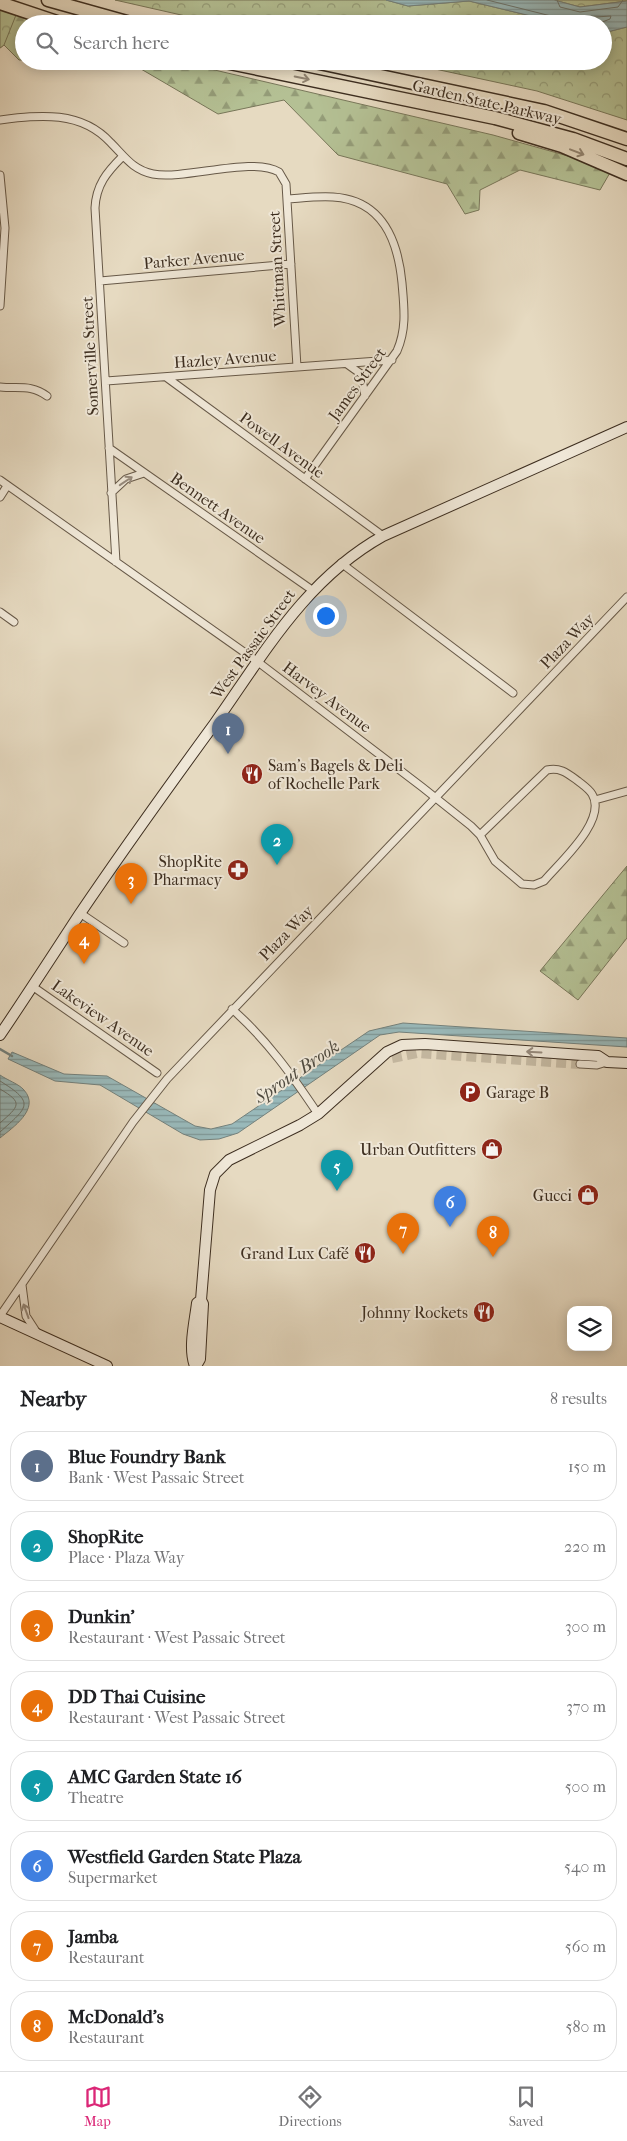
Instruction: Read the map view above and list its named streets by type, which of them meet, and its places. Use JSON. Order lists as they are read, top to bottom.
{
  "streets": {
    "highway": ["Garden State Parkway"],
    "main road": ["West Passaic Street"],
    "street": [
      "Parker Avenue",
      "Whittman Street",
      "Somerville Street",
      "Hazley Avenue",
      "James Street",
      "Powell Avenue",
      "Bennett Avenue",
      "Plaza Way",
      "Harvey Avenue",
      "Lakeview Avenue"
    ]
  },
  "crossings": [
    ["Parker Avenue", "Whittman Street"],
    ["Parker Avenue", "Somerville Street"],
    ["Whittman Street", "Somerville Street"],
    ["Whittman Street", "Hazley Avenue"],
    ["Whittman Street", "James Street"],
    ["Somerville Street", "Hazley Avenue"],
    ["Somerville Street", "Bennett Avenue"],
    ["Somerville Street", "Harvey Avenue"],
    ["Hazley Avenue", "James Street"],
    ["Hazley Avenue", "Powell Avenue"],
    ["James Street", "Powell Avenue"],
    ["Powell Avenue", "West Passaic Street"],
    ["Bennett Avenue", "West Passaic Street"],
    ["Plaza Way", "Harvey Avenue"],
    ["West Passaic Street", "Harvey Avenue"],
    ["West Passaic Street", "Lakeview Avenue"]
  ],
  "water": ["Sprout Brook"],
  "places": {
    "restaurant": ["Sam's Bagels & Deli of Rochelle Park", "Grand Lux Café", "Johnny Rockets"],
    "pharmacy": ["ShopRite Pharmacy"],
    "parking": ["Garage B"],
    "shop": ["Urban Outfitters", "Gucci"]
  },
  "page": {
    "search": "Search here",
    "pins": [
      "1",
      "2",
      "3",
      "4",
      "5",
      "6",
      "7",
      "8"
    ],
    "heading": ["Nearby", "8 results"],
    "list": [
      {
        "mark": "1",
        "name": "Blue Foundry Bank",
        "note": "Bank · West Passaic Street",
        "value": "150 m"
      },
      {
        "mark": "2",
        "name": "ShopRite",
        "note": "Place · Plaza Way",
        "value": "220 m"
      },
      {
        "mark": "3",
        "name": "Dunkin'",
        "note": "Restaurant · West Passaic Street",
        "value": "300 m"
      },
      {
        "mark": "4",
        "name": "DD Thai Cuisine",
        "note": "Restaurant · West Passaic Street",
        "value": "370 m"
      },
      {
        "mark": "5",
        "name": "AMC Garden State 16",
        "note": "Theatre",
        "value": "500 m"
      },
      {
        "mark": "6",
        "name": "Westfield Garden State Plaza",
        "note": "Supermarket",
        "value": "540 m"
      },
      {
        "mark": "7",
        "name": "Jamba",
        "note": "Restaurant",
        "value": "560 m"
      },
      {
        "mark": "8",
        "name": "McDonald's",
        "note": "Restaurant",
        "value": "580 m"
      }
    ],
    "nav": ["Map", "Directions", "Saved"]
  }
}
